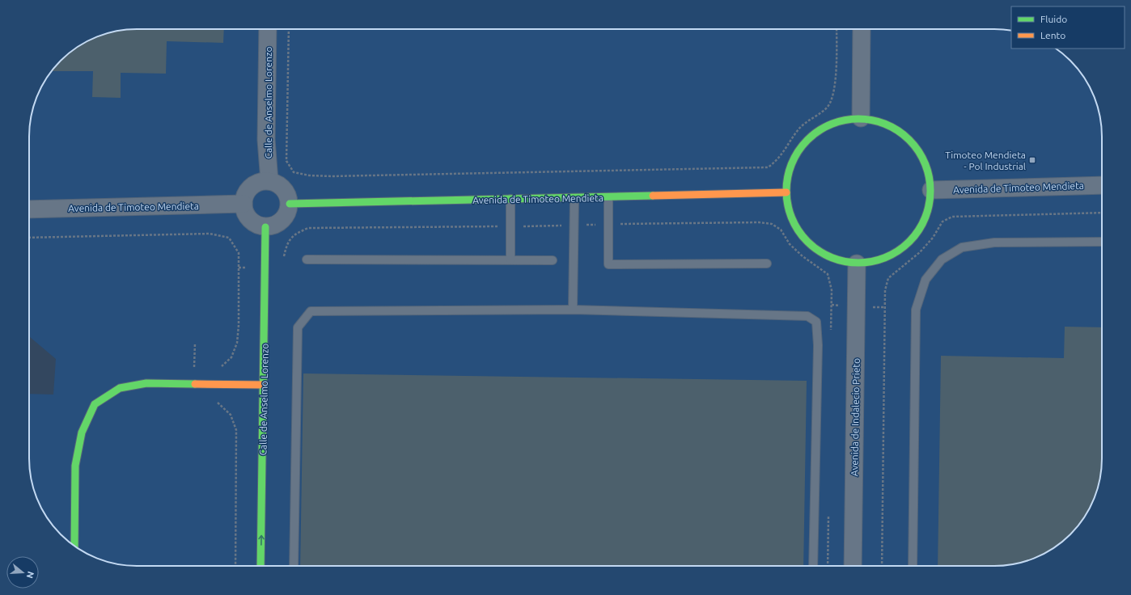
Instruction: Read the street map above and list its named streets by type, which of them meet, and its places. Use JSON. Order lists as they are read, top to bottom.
{
  "streets": {
    "street": ["Calle de Anselmo Lorenzo", "Avenida de Timoteo Mendieta", "Avenida de Indalecio Prieto"]
  },
  "crossings": [
    ["Calle de Anselmo Lorenzo", "Avenida de Timoteo Mendieta"]
  ],
  "one_way": ["Calle de Anselmo Lorenzo"],
  "places": {
    "transit": ["Timoteo Mendieta - Pol Industrial"]
  },
  "legend": ["Fluido", "Lento"],
  "north": "right"
}
